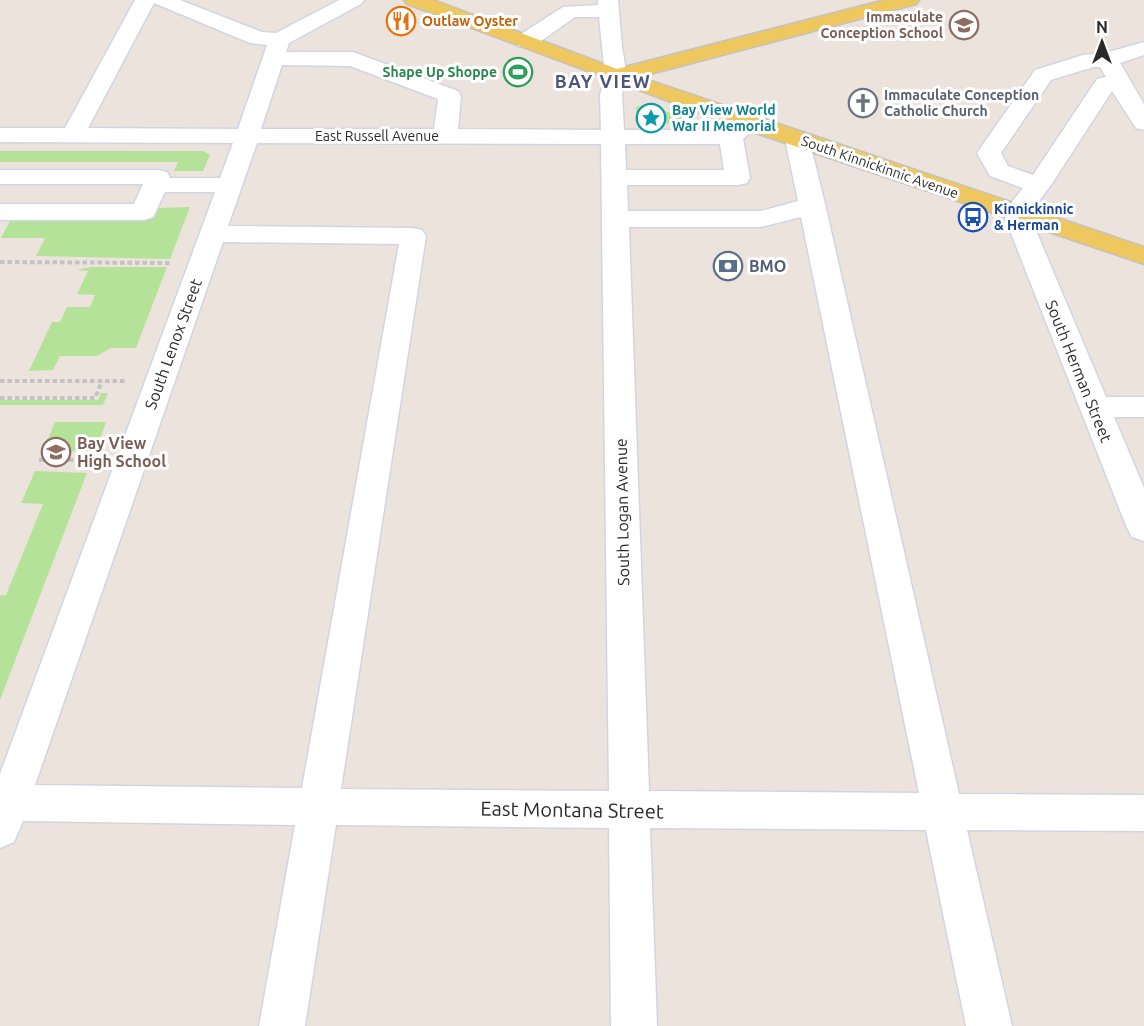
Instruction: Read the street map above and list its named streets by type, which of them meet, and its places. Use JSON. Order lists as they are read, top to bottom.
{
  "streets": {
    "main road": ["South Kinnickinnic Avenue"],
    "street": [
      "East Russell Avenue",
      "South Lenox Street",
      "South Herman Street",
      "South Logan Avenue",
      "East Montana Street"
    ]
  },
  "crossings": [
    ["East Russell Avenue", "South Kinnickinnic Avenue"],
    ["East Russell Avenue", "South Lenox Street"],
    ["East Russell Avenue", "South Logan Avenue"],
    ["South Kinnickinnic Avenue", "South Herman Street"],
    ["South Kinnickinnic Avenue", "South Logan Avenue"],
    ["South Lenox Street", "East Montana Street"],
    ["South Logan Avenue", "East Montana Street"]
  ],
  "districts": ["BAY VIEW"],
  "places": {
    "restaurant": ["Outlaw Oyster"],
    "school or university": ["Immaculate Conception School", "Bay View High School"],
    "sports": ["Shape Up Shoppe"],
    "church": ["Immaculate Conception Catholic Church"],
    "place": ["Bay View World War II Memorial"],
    "bus stop": ["Kinnickinnic & Herman"],
    "bank": ["BMO"]
  },
  "north": "top"
}
